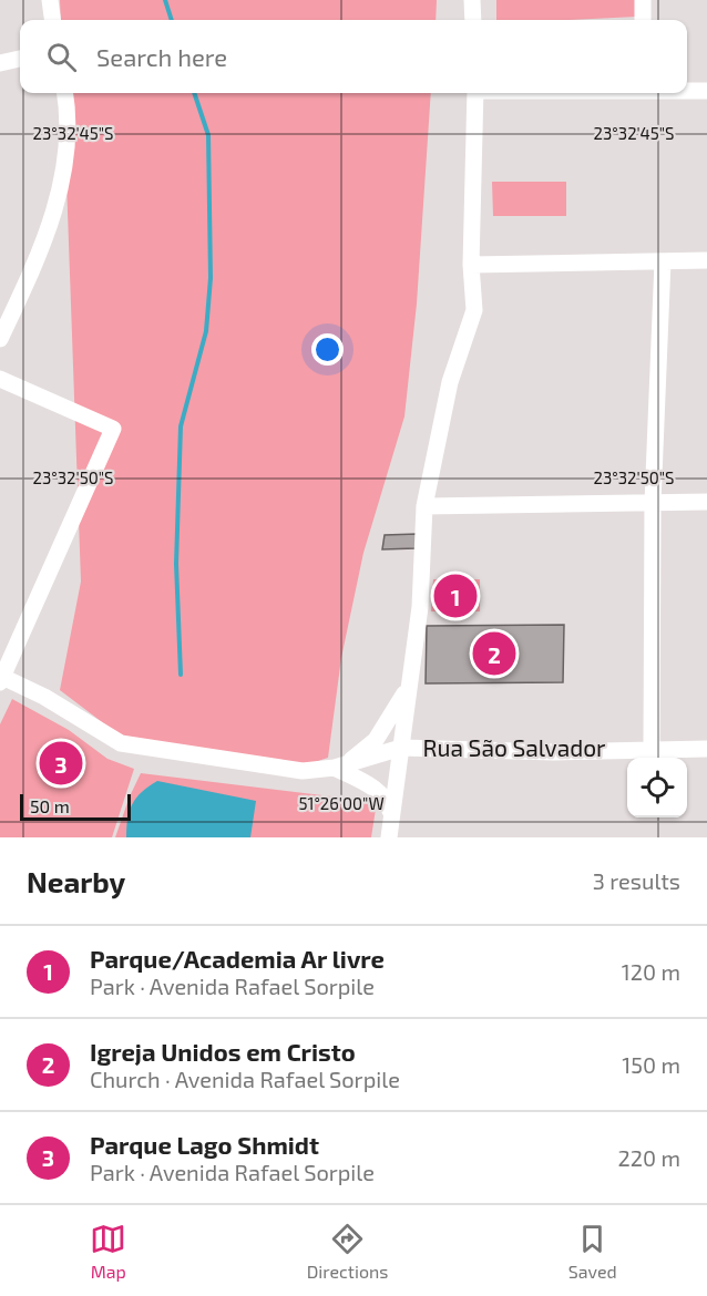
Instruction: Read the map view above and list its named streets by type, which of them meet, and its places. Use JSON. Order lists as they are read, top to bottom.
{
  "streets": {
    "street": ["Rua São Salvador"]
  },
  "scale_bar": "50 m",
  "page": {
    "search": "Search here",
    "pins": ["1", "2", "3"],
    "scale": "50 m",
    "heading": ["Nearby", "3 results"],
    "list": [
      {
        "mark": "1",
        "name": "Parque/Academia Ar livre",
        "note": "Park · Avenida Rafael Sorpile",
        "value": "120 m"
      },
      {
        "mark": "2",
        "name": "Igreja Unidos em Cristo",
        "note": "Church · Avenida Rafael Sorpile",
        "value": "150 m"
      },
      {
        "mark": "3",
        "name": "Parque Lago Shmidt",
        "note": "Park · Avenida Rafael Sorpile",
        "value": "220 m"
      }
    ],
    "nav": ["Map", "Directions", "Saved"]
  },
  "coordinates": ["23°32'45\"S", "23°32'50\"S", "51°26'00\"W"]
}
